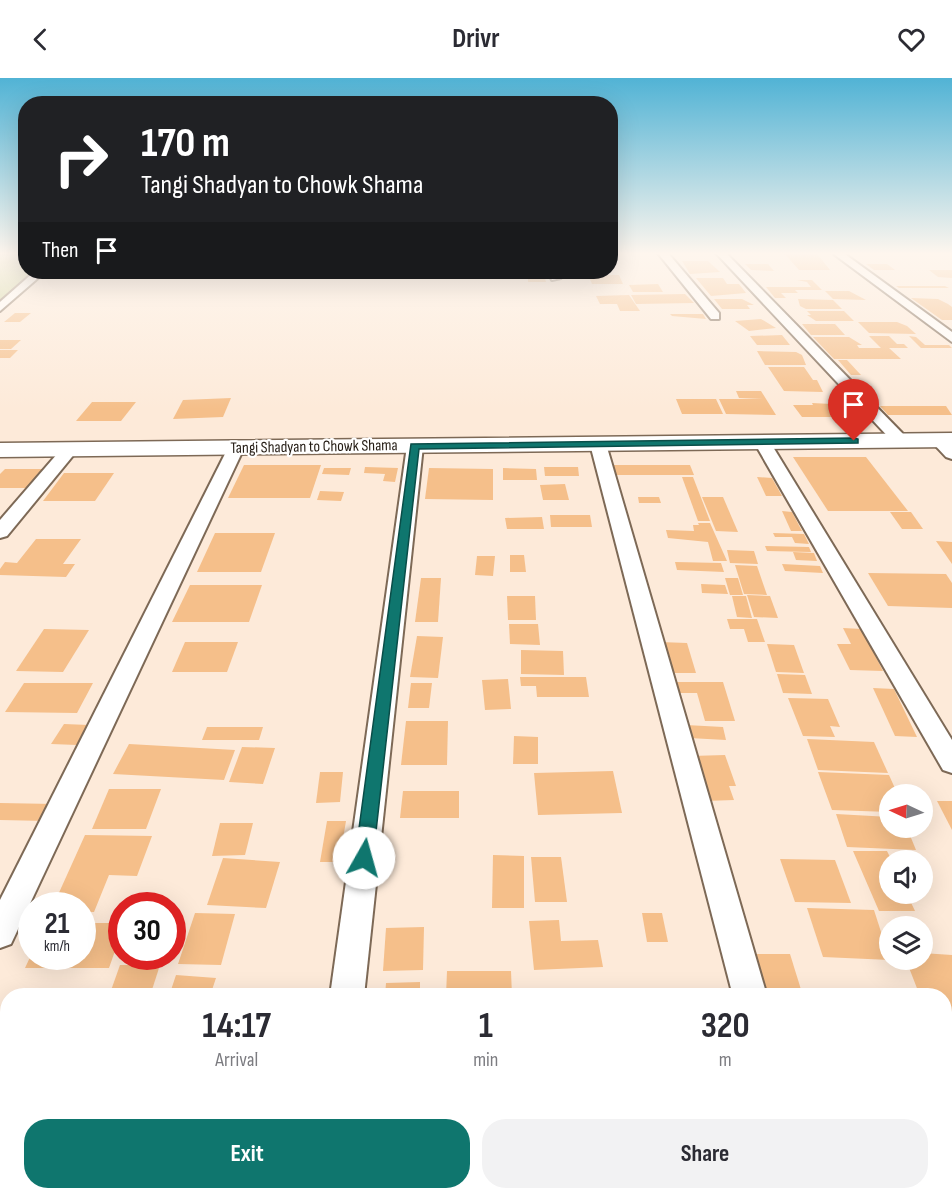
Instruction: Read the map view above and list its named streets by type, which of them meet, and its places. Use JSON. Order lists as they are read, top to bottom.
{
  "streets": {
    "main road": ["Tangi Shadyan to Chowk Shama"]
  },
  "north": "left",
  "page": {
    "header": "Drivr",
    "turn": ["170 m", "Tangi Shadyan to Chowk Shama"],
    "then": "Then",
    "speed": "21 km/h",
    "limit": "30",
    "eta": [
      "14:17",
      "Arrival",
      "1",
      "min",
      "320",
      "m"
    ],
    "buttons": ["Exit", "Share"]
  }
}
